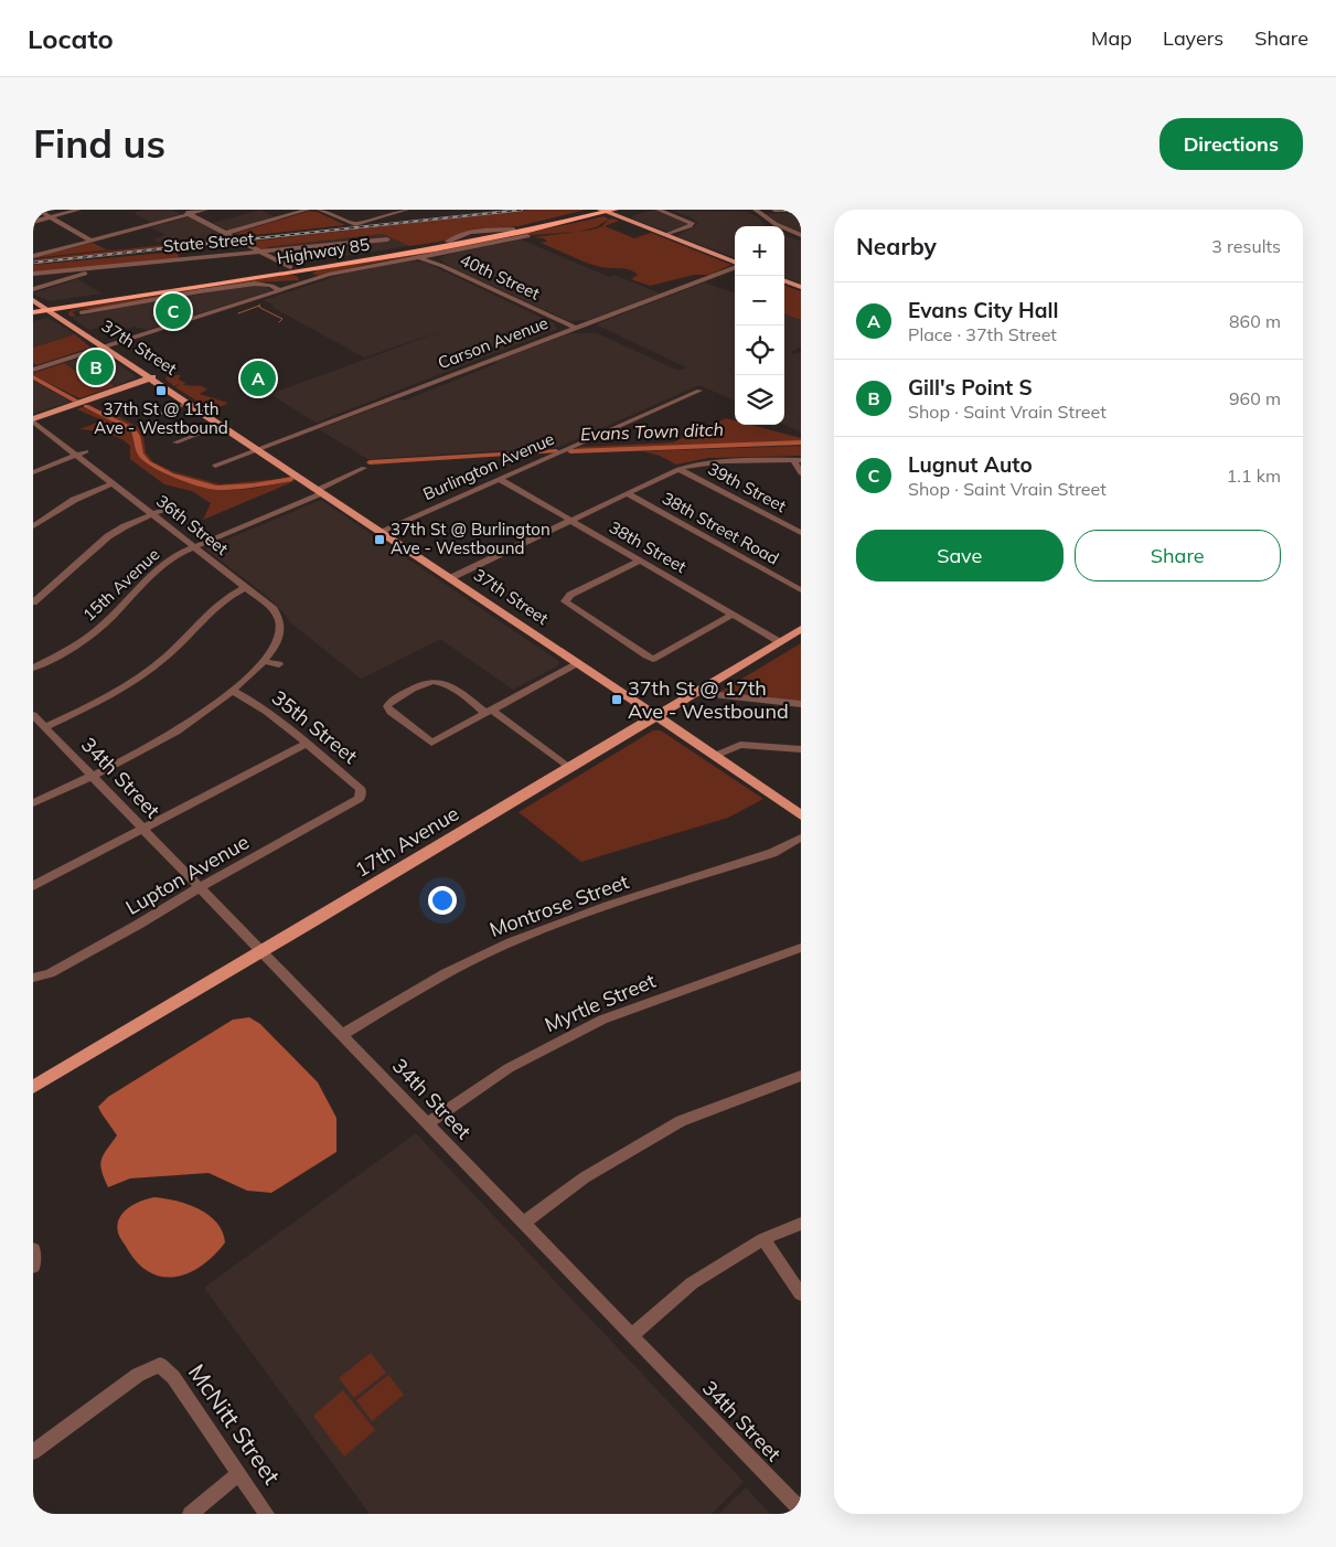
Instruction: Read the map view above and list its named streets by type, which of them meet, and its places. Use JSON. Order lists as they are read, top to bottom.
{
  "streets": {
    "highway": ["Highway 85"],
    "main road": ["37th Street", "17th Avenue"],
    "street": [
      "State Street",
      "40th Street",
      "Carson Avenue",
      "Burlington Avenue",
      "39th Street",
      "36th Street",
      "38th Street Road",
      "38th Street",
      "15th Avenue",
      "35th Street",
      "34th Street",
      "Lupton Avenue",
      "Montrose Street",
      "Myrtle Street",
      "McNitt Street"
    ]
  },
  "crossings": [
    ["Highway 85", "37th Street"],
    ["40th Street", "Carson Avenue"],
    ["Carson Avenue", "37th Street"],
    ["37th Street", "Burlington Avenue"],
    ["37th Street", "15th Avenue"],
    ["37th Street", "17th Avenue"],
    ["Burlington Avenue", "38th Street"],
    ["36th Street", "15th Avenue"],
    ["36th Street", "35th Street"],
    ["36th Street", "34th Street"],
    ["38th Street", "17th Avenue"],
    ["35th Street", "Lupton Avenue"],
    ["34th Street", "17th Avenue"],
    ["34th Street", "Lupton Avenue"],
    ["34th Street", "Montrose Street"],
    ["34th Street", "Myrtle Street"]
  ],
  "water": ["Evans Town ditch"],
  "places": {
    "transit": ["37th St @ 11th Ave - Westbound", "37th St @ Burlington Ave - Westbound", "37th St @ 17th Ave - Westbound"]
  },
  "page": {
    "header": "Locato",
    "nav": ["Map", "Layers", "Share"],
    "buttons": [
      "Directions",
      ["Save", "Share"]
    ],
    "title": "Find us",
    "heading": ["Nearby", "3 results"],
    "map_buttons": ["+", "−"],
    "list": [
      {
        "mark": "A",
        "name": "Evans City Hall",
        "note": "Place · 37th Street",
        "value": "860 m"
      },
      {
        "mark": "B",
        "name": "Gill's Point S",
        "note": "Shop · Saint Vrain Street",
        "value": "960 m"
      },
      {
        "mark": "C",
        "name": "Lugnut Auto",
        "note": "Shop · Saint Vrain Street",
        "value": "1.1 km"
      }
    ],
    "pins": ["C", "B", "A"]
  }
}
